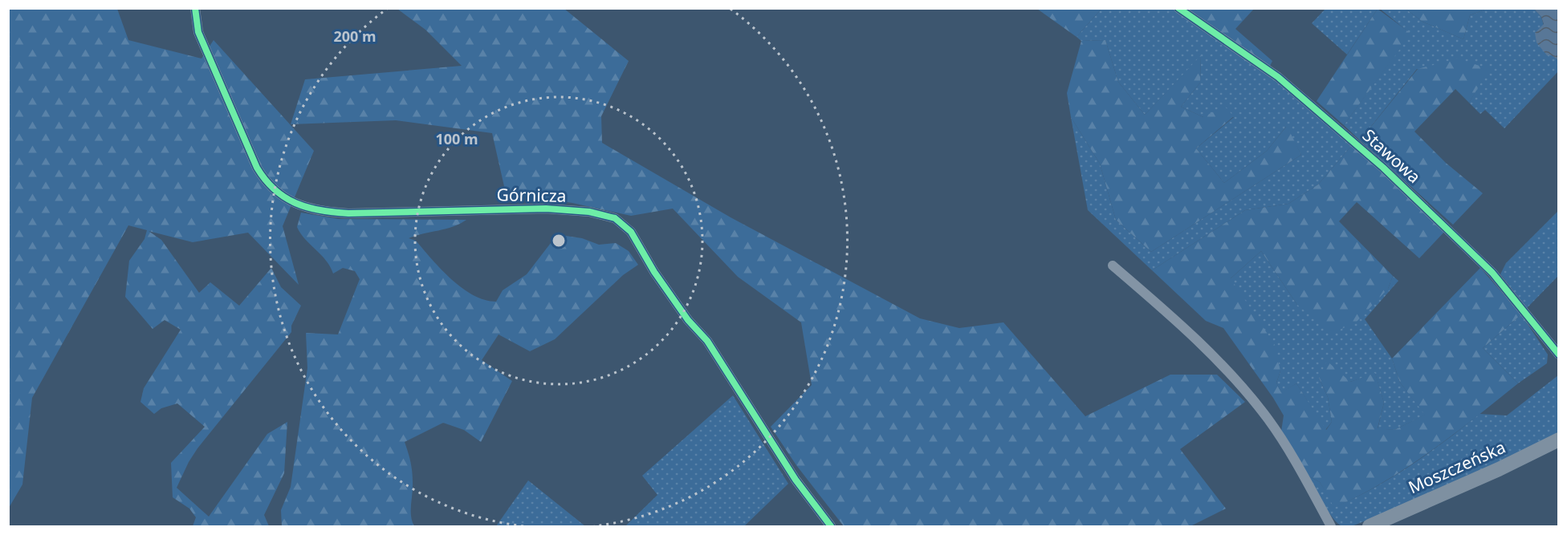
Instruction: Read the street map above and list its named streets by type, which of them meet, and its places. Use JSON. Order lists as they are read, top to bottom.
{
  "streets": {
    "street": ["Stawowa", "Górnicza", "Moszczeńska"]
  },
  "rings": ["200 m", "100 m"]
}
